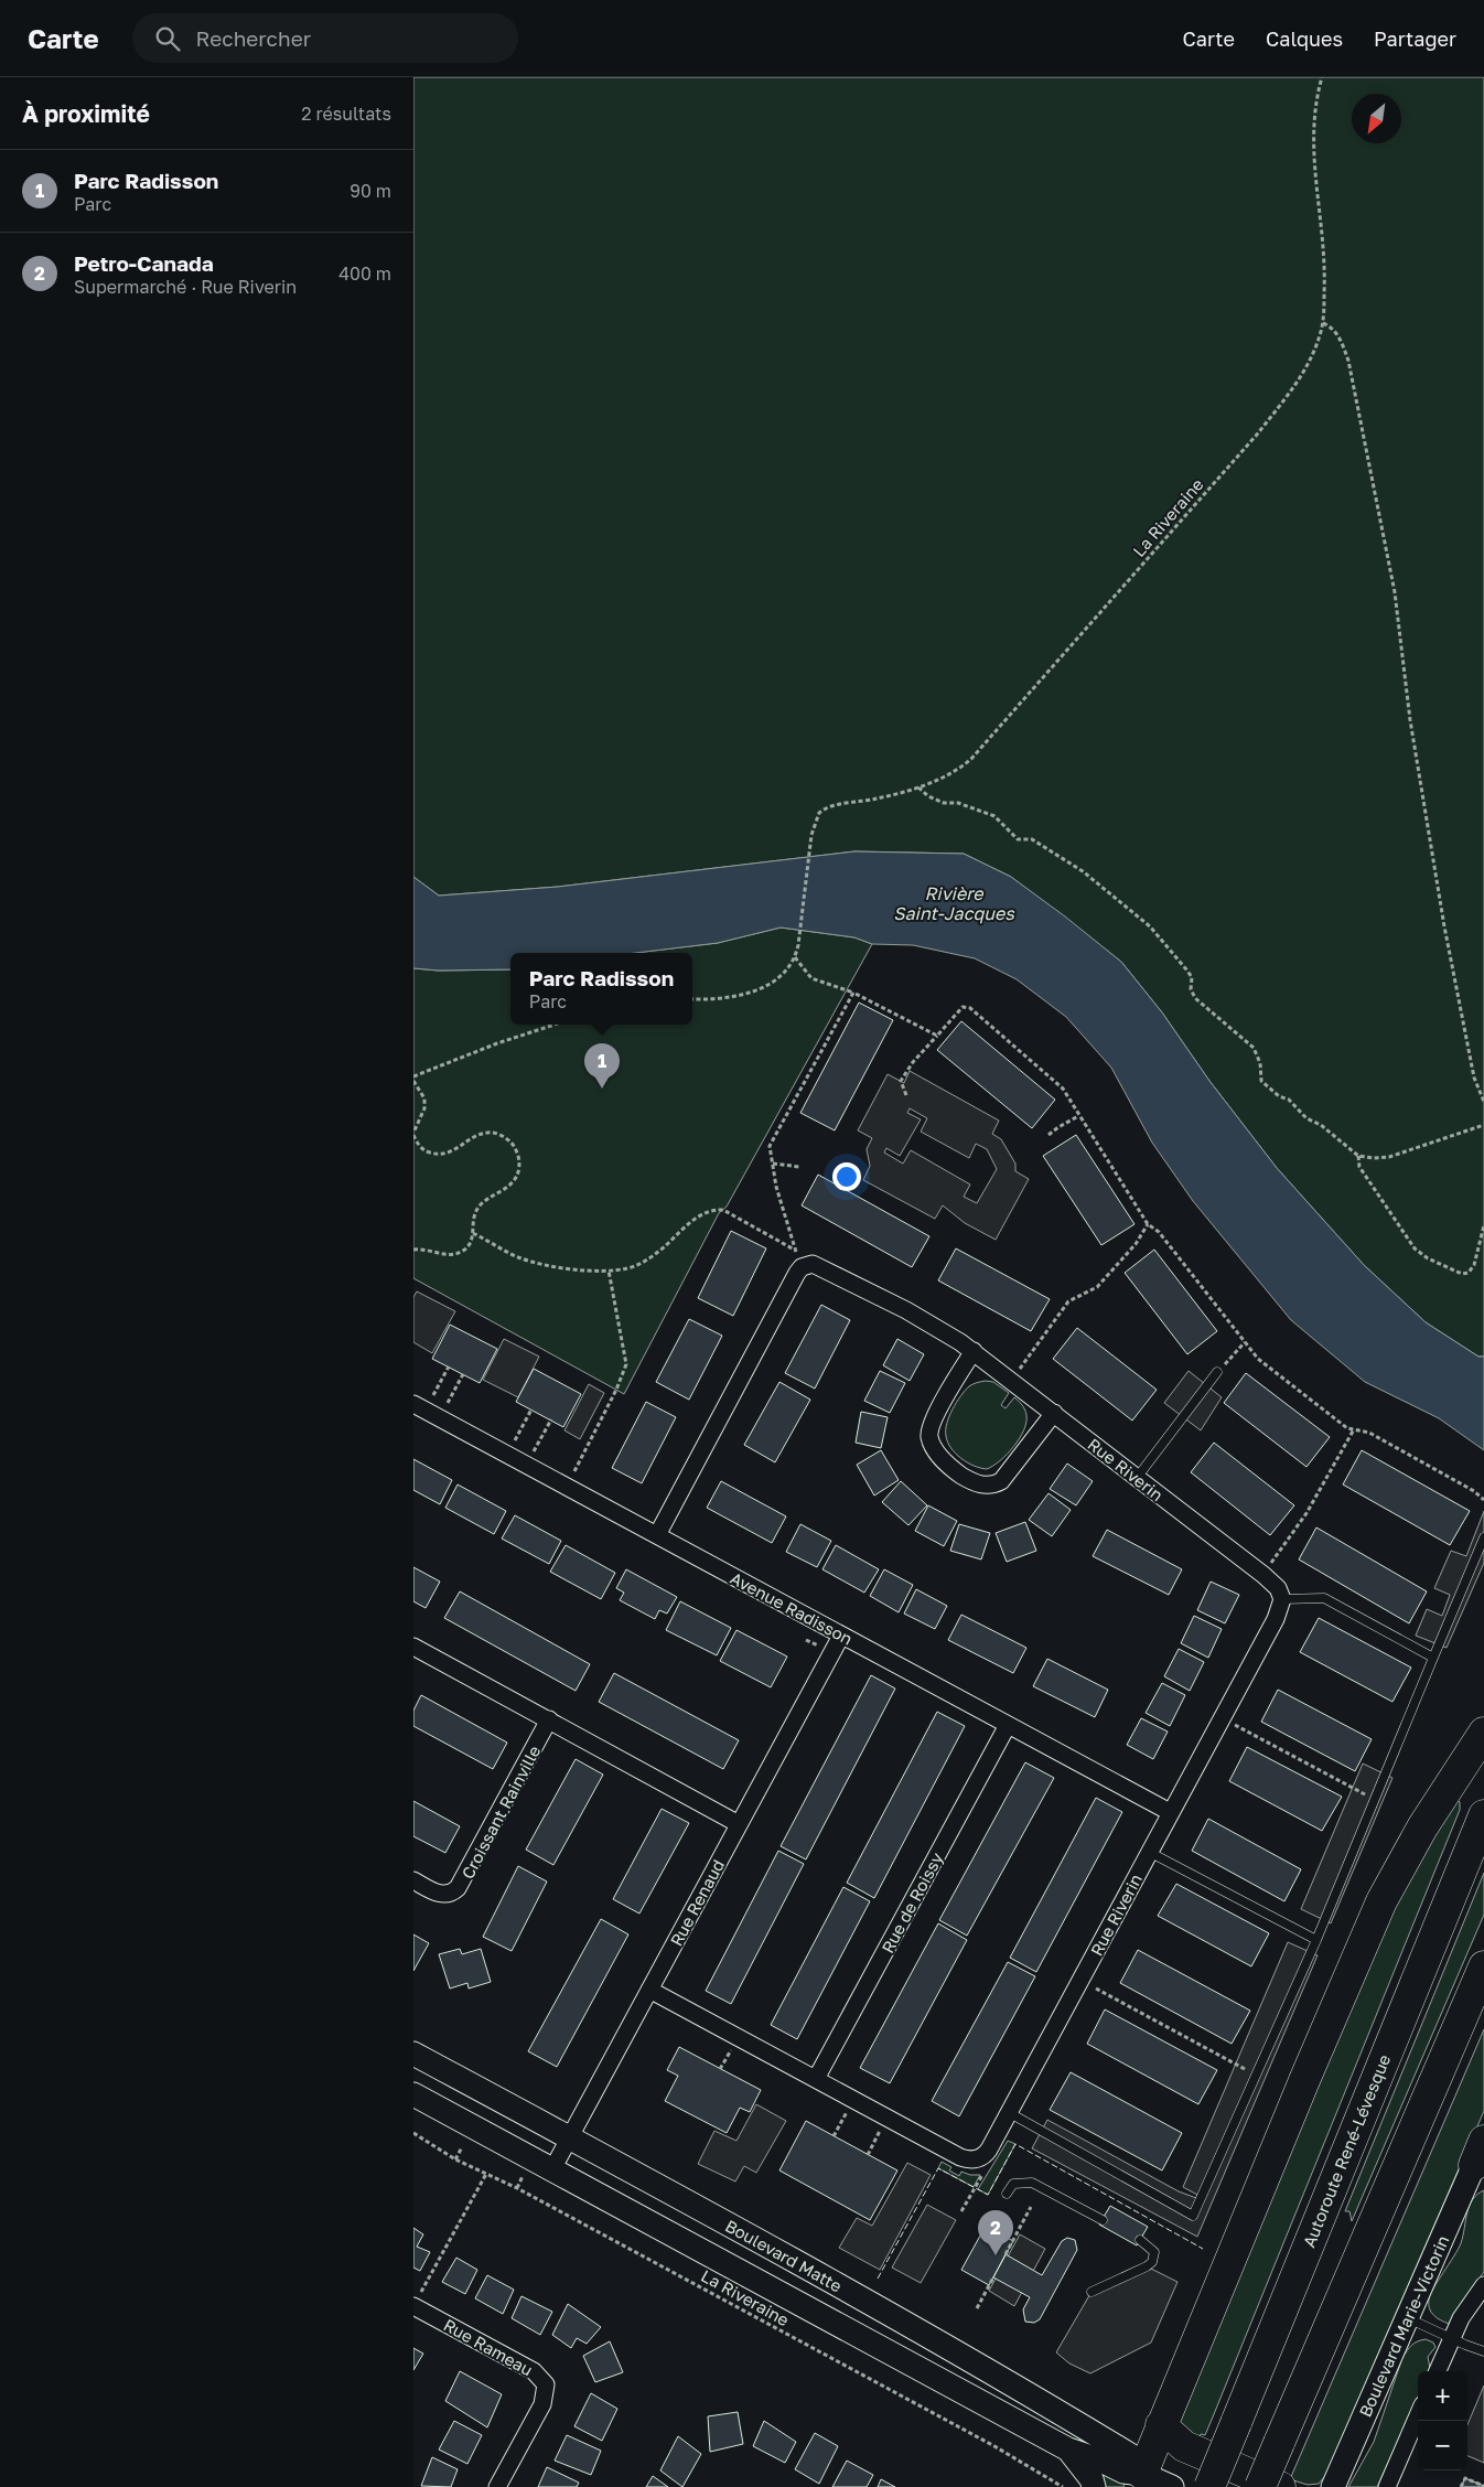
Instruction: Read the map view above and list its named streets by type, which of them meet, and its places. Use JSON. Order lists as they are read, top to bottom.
{
  "streets": {
    "highway": ["Autoroute René-Lévesque"],
    "main road": ["Boulevard Matte", "Boulevard Marie-Victorin"],
    "street": [
      "Rue Riverin",
      "Avenue Radisson",
      "Croissant Rainville",
      "Rue Renaud",
      "Rue de Roissy",
      "Rue Rameau"
    ],
    "path": ["La Riveraine"]
  },
  "crossings": [
    ["Rue Riverin", "Avenue Radisson"],
    ["Rue Riverin", "Rue Renaud"],
    ["Rue Riverin", "Rue de Roissy"],
    ["Avenue Radisson", "Rue Renaud"],
    ["Avenue Radisson", "Rue de Roissy"],
    ["Rue Renaud", "Boulevard Matte"]
  ],
  "water": ["Rivière Saint-Jacques"],
  "north": "bottom left",
  "page": {
    "header": "Carte",
    "search": "Rechercher",
    "nav": ["Carte", "Calques", "Partager"],
    "heading": ["À proximité", "2 résultats"],
    "list": [
      {
        "mark": "1",
        "name": "Parc Radisson",
        "note": "Parc",
        "value": "90 m"
      },
      {
        "mark": "2",
        "name": "Petro-Canada",
        "note": "Supermarché · Rue Riverin",
        "value": "400 m"
      }
    ],
    "popup": ["Parc Radisson", "Parc"],
    "pins": ["1", "2"],
    "map_buttons": ["+", "−"]
  }
}
